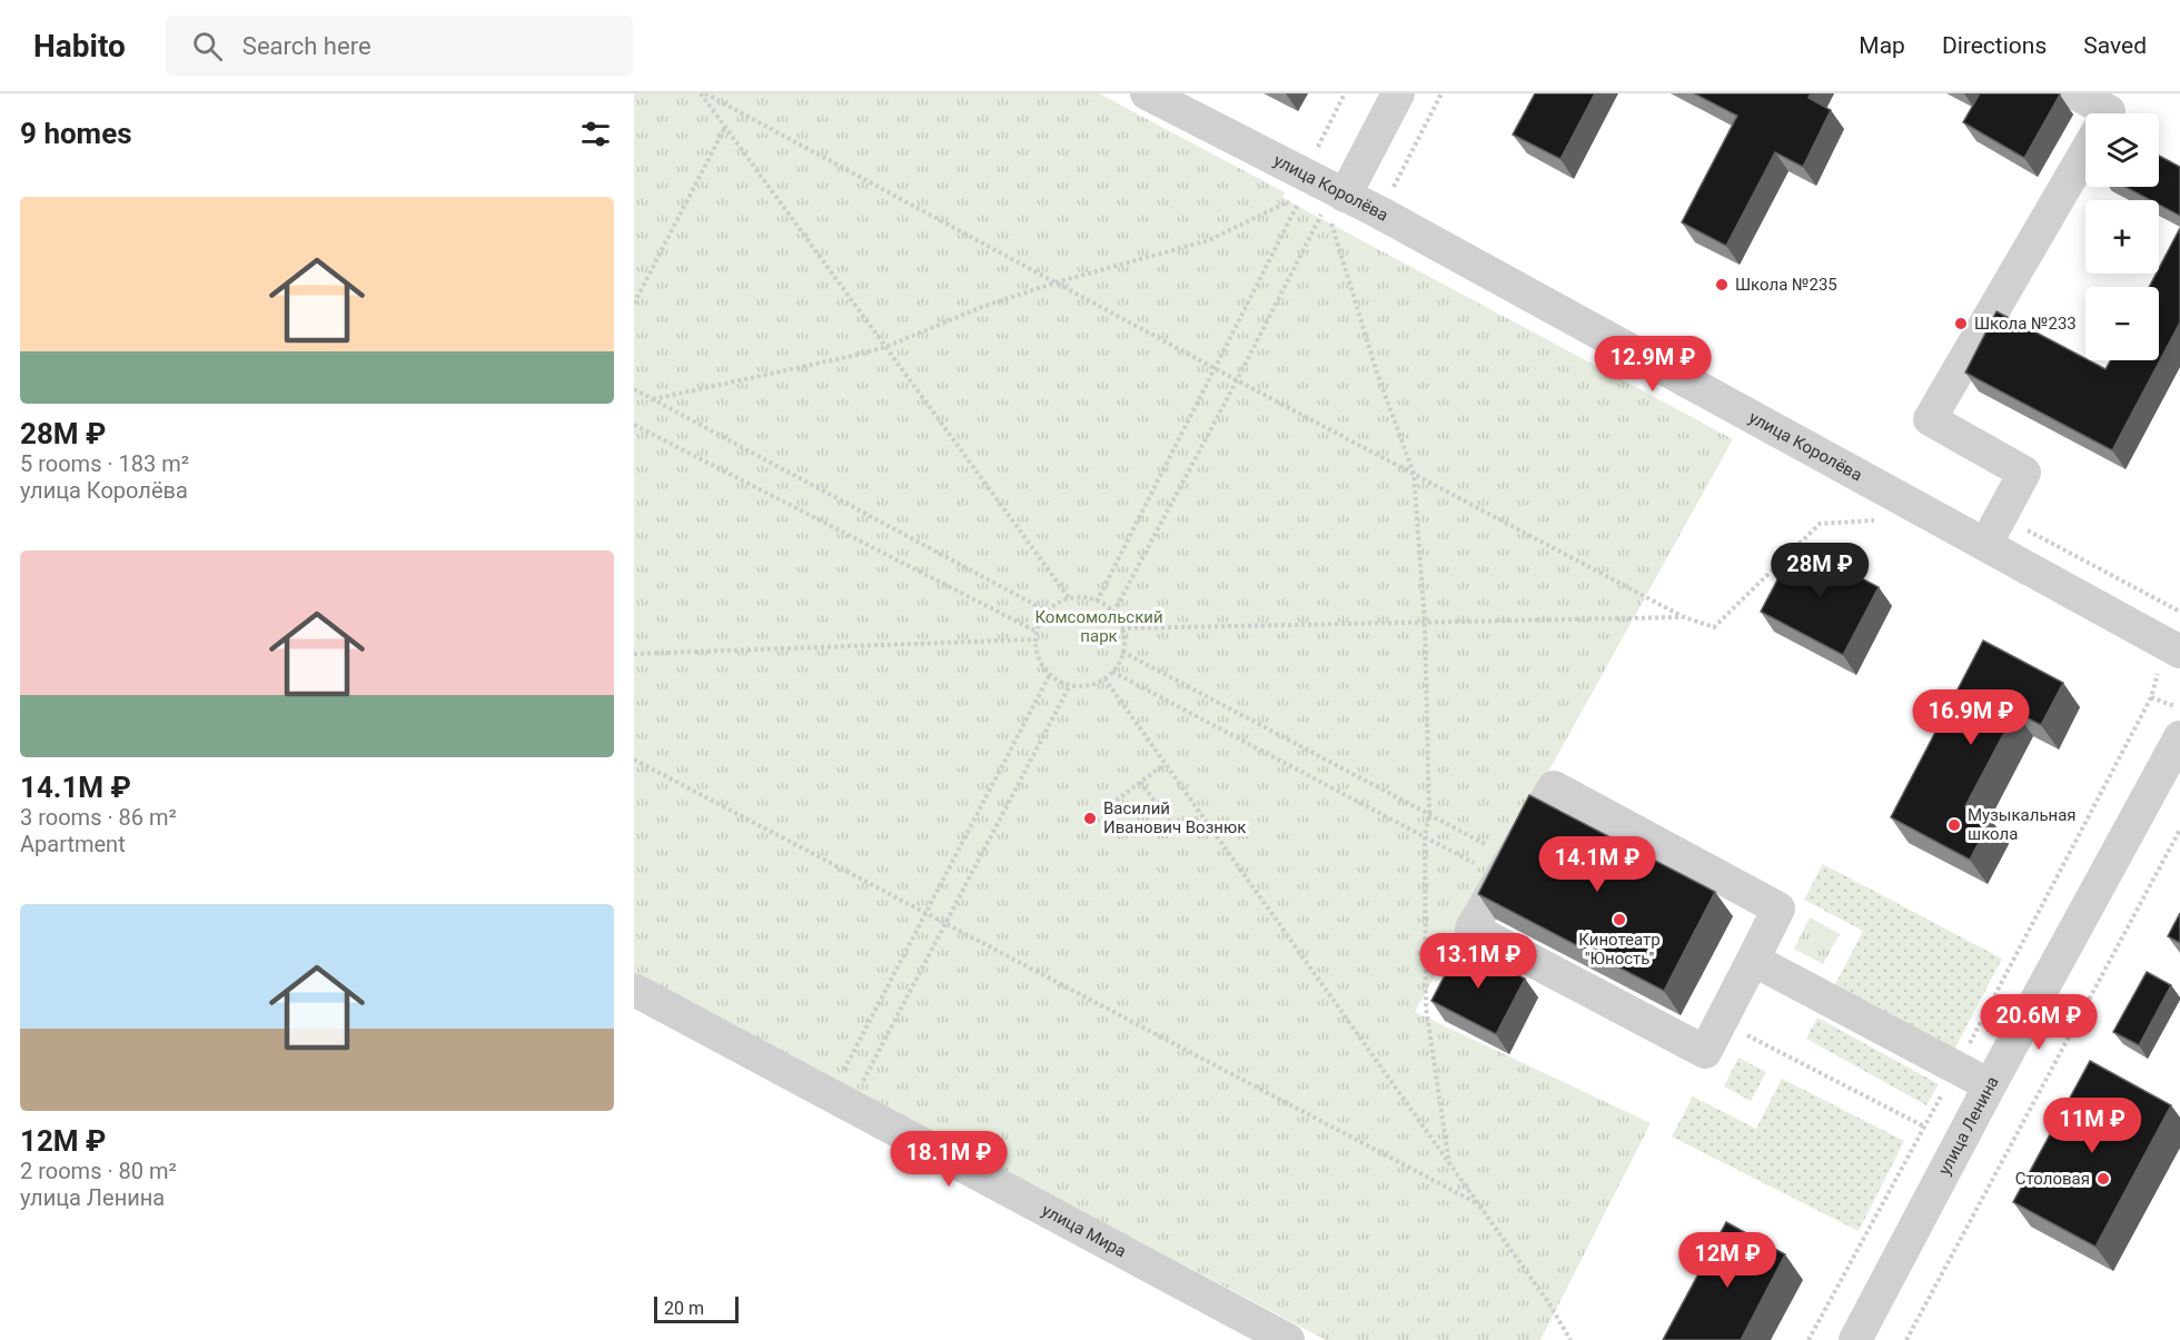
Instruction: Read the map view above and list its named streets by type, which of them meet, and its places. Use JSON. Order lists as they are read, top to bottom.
{
  "streets": {
    "street": ["улица Королёва", "улица Ленина", "улица Мира"]
  },
  "parks": ["Комсомольский парк"],
  "places": [
    "Школа №235",
    "Школа №233",
    "Василий Иванович Вознюк",
    "Музыкальная школа",
    "Кинотеатр \"Юность\"",
    "Столовая"
  ],
  "scale_bar": "20 m",
  "page": {
    "header": "Habito",
    "search": "Search here",
    "nav": ["Map", "Directions", "Saved"],
    "heading": "9 homes",
    "map_buttons": ["+", "−"],
    "list": [
      {
        "name": "28M ₽",
        "note": "5 rooms · 183 m² · улица Королёва"
      },
      {
        "name": "14.1M ₽",
        "note": "3 rooms · 86 m² · Apartment"
      },
      {
        "name": "12M ₽",
        "note": "2 rooms · 80 m² · улица Ленина"
      }
    ],
    "price": [
      "12.9M ₽",
      "28M ₽",
      "16.9M ₽",
      "14.1M ₽",
      "13.1M ₽",
      "20.6M ₽",
      "11M ₽",
      "18.1M ₽",
      "12M ₽"
    ],
    "scale": "20 m"
  }
}
